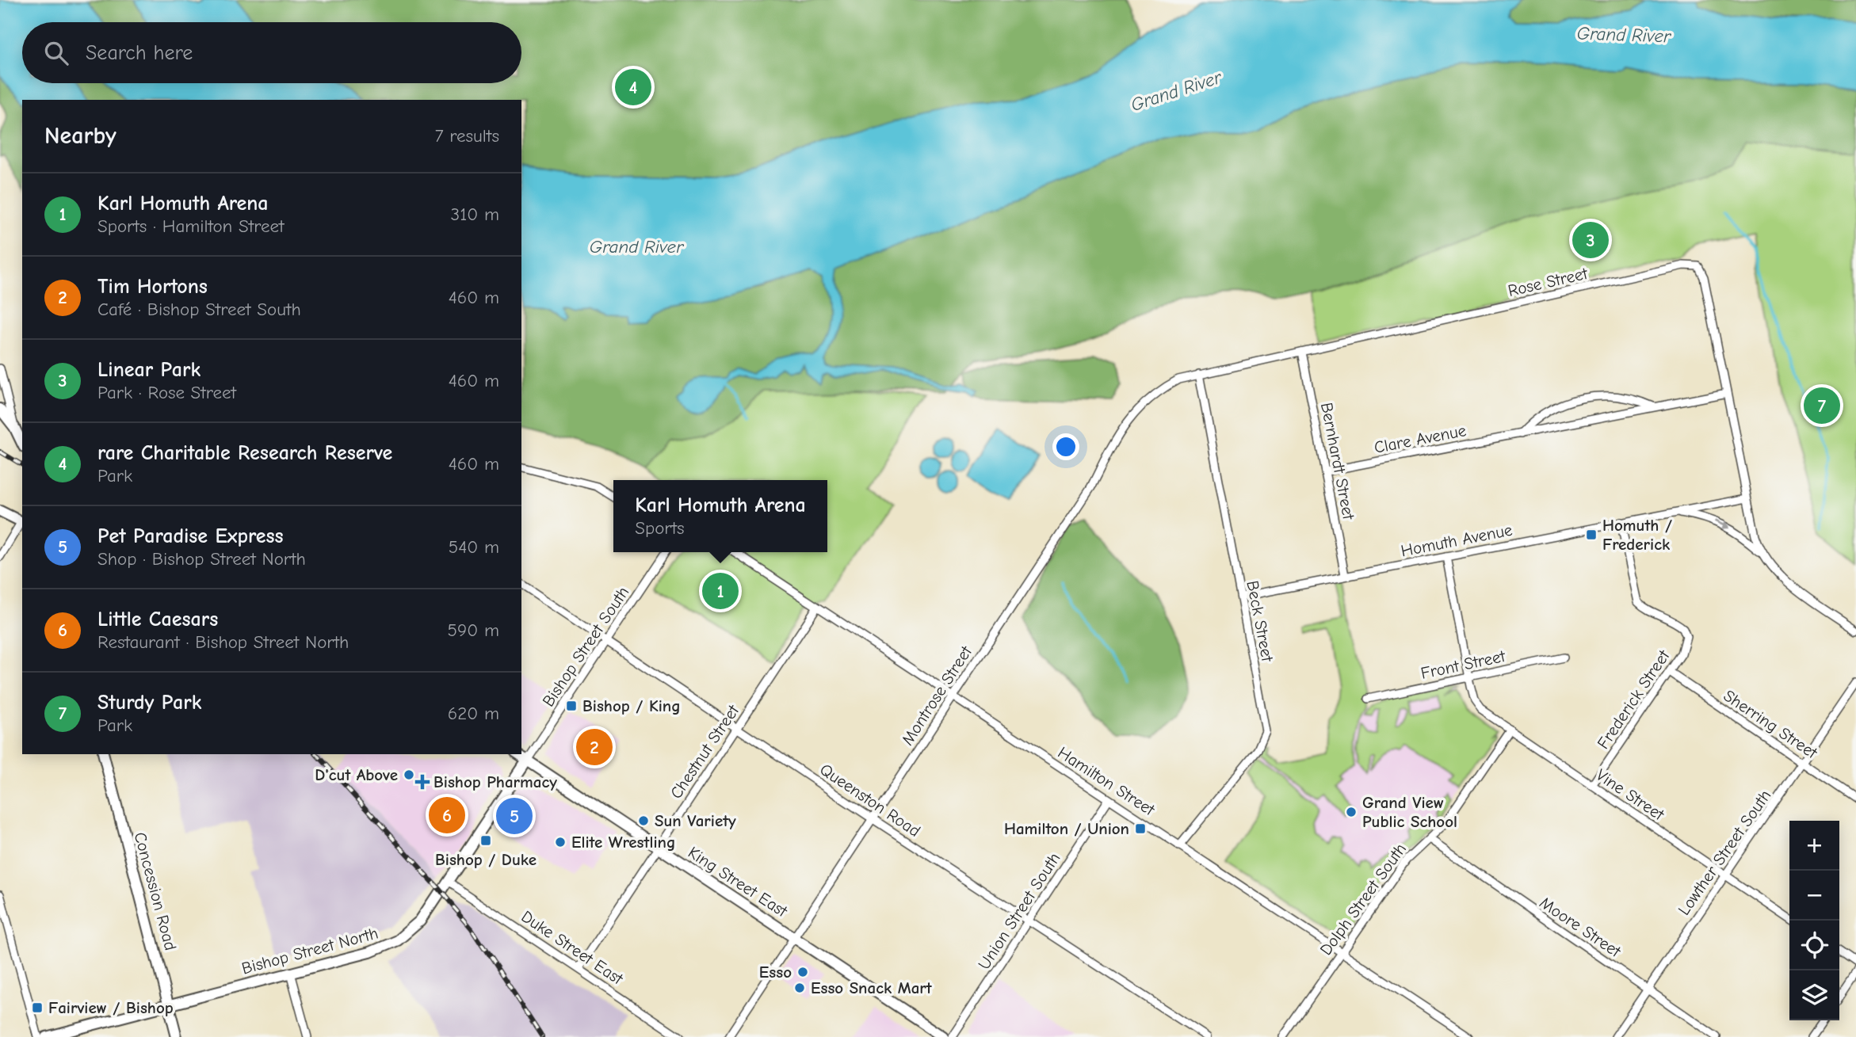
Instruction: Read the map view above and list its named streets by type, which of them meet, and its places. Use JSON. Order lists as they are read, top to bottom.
{
  "streets": {
    "main road": ["King Street East", "Concession Road", "Bishop Street North"],
    "street": [
      "Rose Street",
      "Clare Avenue",
      "Bernhardt Street",
      "Homuth Avenue",
      "Beck Street",
      "Bishop Street South",
      "Front Street",
      "Montrose Street",
      "Frederick Street",
      "Sherring Street",
      "Chestnut Street",
      "Hamilton Street",
      "Vine Street",
      "Queenston Road",
      "Lowther Street South",
      "Dolph Street South",
      "Union Street South",
      "Moore Street",
      "Duke Street East"
    ]
  },
  "crossings": [
    ["Rose Street", "Clare Avenue"],
    ["Rose Street", "Bernhardt Street"],
    ["Rose Street", "Homuth Avenue"],
    ["Rose Street", "Beck Street"],
    ["Rose Street", "Montrose Street"],
    ["Clare Avenue", "Bernhardt Street"],
    ["Bernhardt Street", "Homuth Avenue"],
    ["Homuth Avenue", "Beck Street"],
    ["Homuth Avenue", "Frederick Street"],
    ["Homuth Avenue", "Vine Street"],
    ["Beck Street", "Hamilton Street"],
    ["Bishop Street South", "Queenston Road"],
    ["Bishop Street South", "King Street East"],
    ["Bishop Street South", "Bishop Street North"],
    ["Front Street", "Vine Street"],
    ["Montrose Street", "Hamilton Street"],
    ["Montrose Street", "Queenston Road"],
    ["Montrose Street", "King Street East"],
    ["Frederick Street", "Sherring Street"],
    ["Frederick Street", "Vine Street"],
    ["Sherring Street", "Lowther Street South"],
    ["Chestnut Street", "Hamilton Street"],
    ["Chestnut Street", "Queenston Road"],
    ["Chestnut Street", "King Street East"],
    ["Chestnut Street", "Duke Street East"],
    ["Hamilton Street", "Dolph Street South"],
    ["Hamilton Street", "Union Street South"],
    ["Vine Street", "Lowther Street South"],
    ["Vine Street", "Dolph Street South"],
    ["Queenston Road", "Union Street South"],
    ["Lowther Street South", "Moore Street"],
    ["King Street East", "Bishop Street North"],
    ["Concession Road", "Bishop Street North"],
    ["Dolph Street South", "Moore Street"],
    ["Duke Street East", "Bishop Street North"]
  ],
  "water": ["Grand River"],
  "places": {
    "transit": [
      "Homuth / Frederick",
      "Bishop / King",
      "Hamilton / Union",
      "Bishop / Duke",
      "Fairview / Bishop"
    ],
    "other": [
      "D'cut Above",
      "Grand View Public School",
      "Sun Variety",
      "Elite Wrestling",
      "Esso",
      "Esso Snack Mart"
    ],
    "health": ["Bishop Pharmacy"]
  },
  "page": {
    "search": "Search here",
    "pins": [
      "4",
      "3",
      "7",
      "1",
      "2",
      "6",
      "5"
    ],
    "heading": ["Nearby", "7 results"],
    "list": [
      {
        "mark": "1",
        "name": "Karl Homuth Arena",
        "note": "Sports · Hamilton Street",
        "value": "310 m"
      },
      {
        "mark": "2",
        "name": "Tim Hortons",
        "note": "Café · Bishop Street South",
        "value": "460 m"
      },
      {
        "mark": "3",
        "name": "Linear Park",
        "note": "Park · Rose Street",
        "value": "460 m"
      },
      {
        "mark": "4",
        "name": "rare Charitable Research Reserve",
        "note": "Park",
        "value": "460 m"
      },
      {
        "mark": "5",
        "name": "Pet Paradise Express",
        "note": "Shop · Bishop Street North",
        "value": "540 m"
      },
      {
        "mark": "6",
        "name": "Little Caesars",
        "note": "Restaurant · Bishop Street North",
        "value": "590 m"
      },
      {
        "mark": "7",
        "name": "Sturdy Park",
        "note": "Park",
        "value": "620 m"
      }
    ],
    "popup": ["Karl Homuth Arena", "Sports"],
    "map_buttons": ["+", "−"]
  }
}
